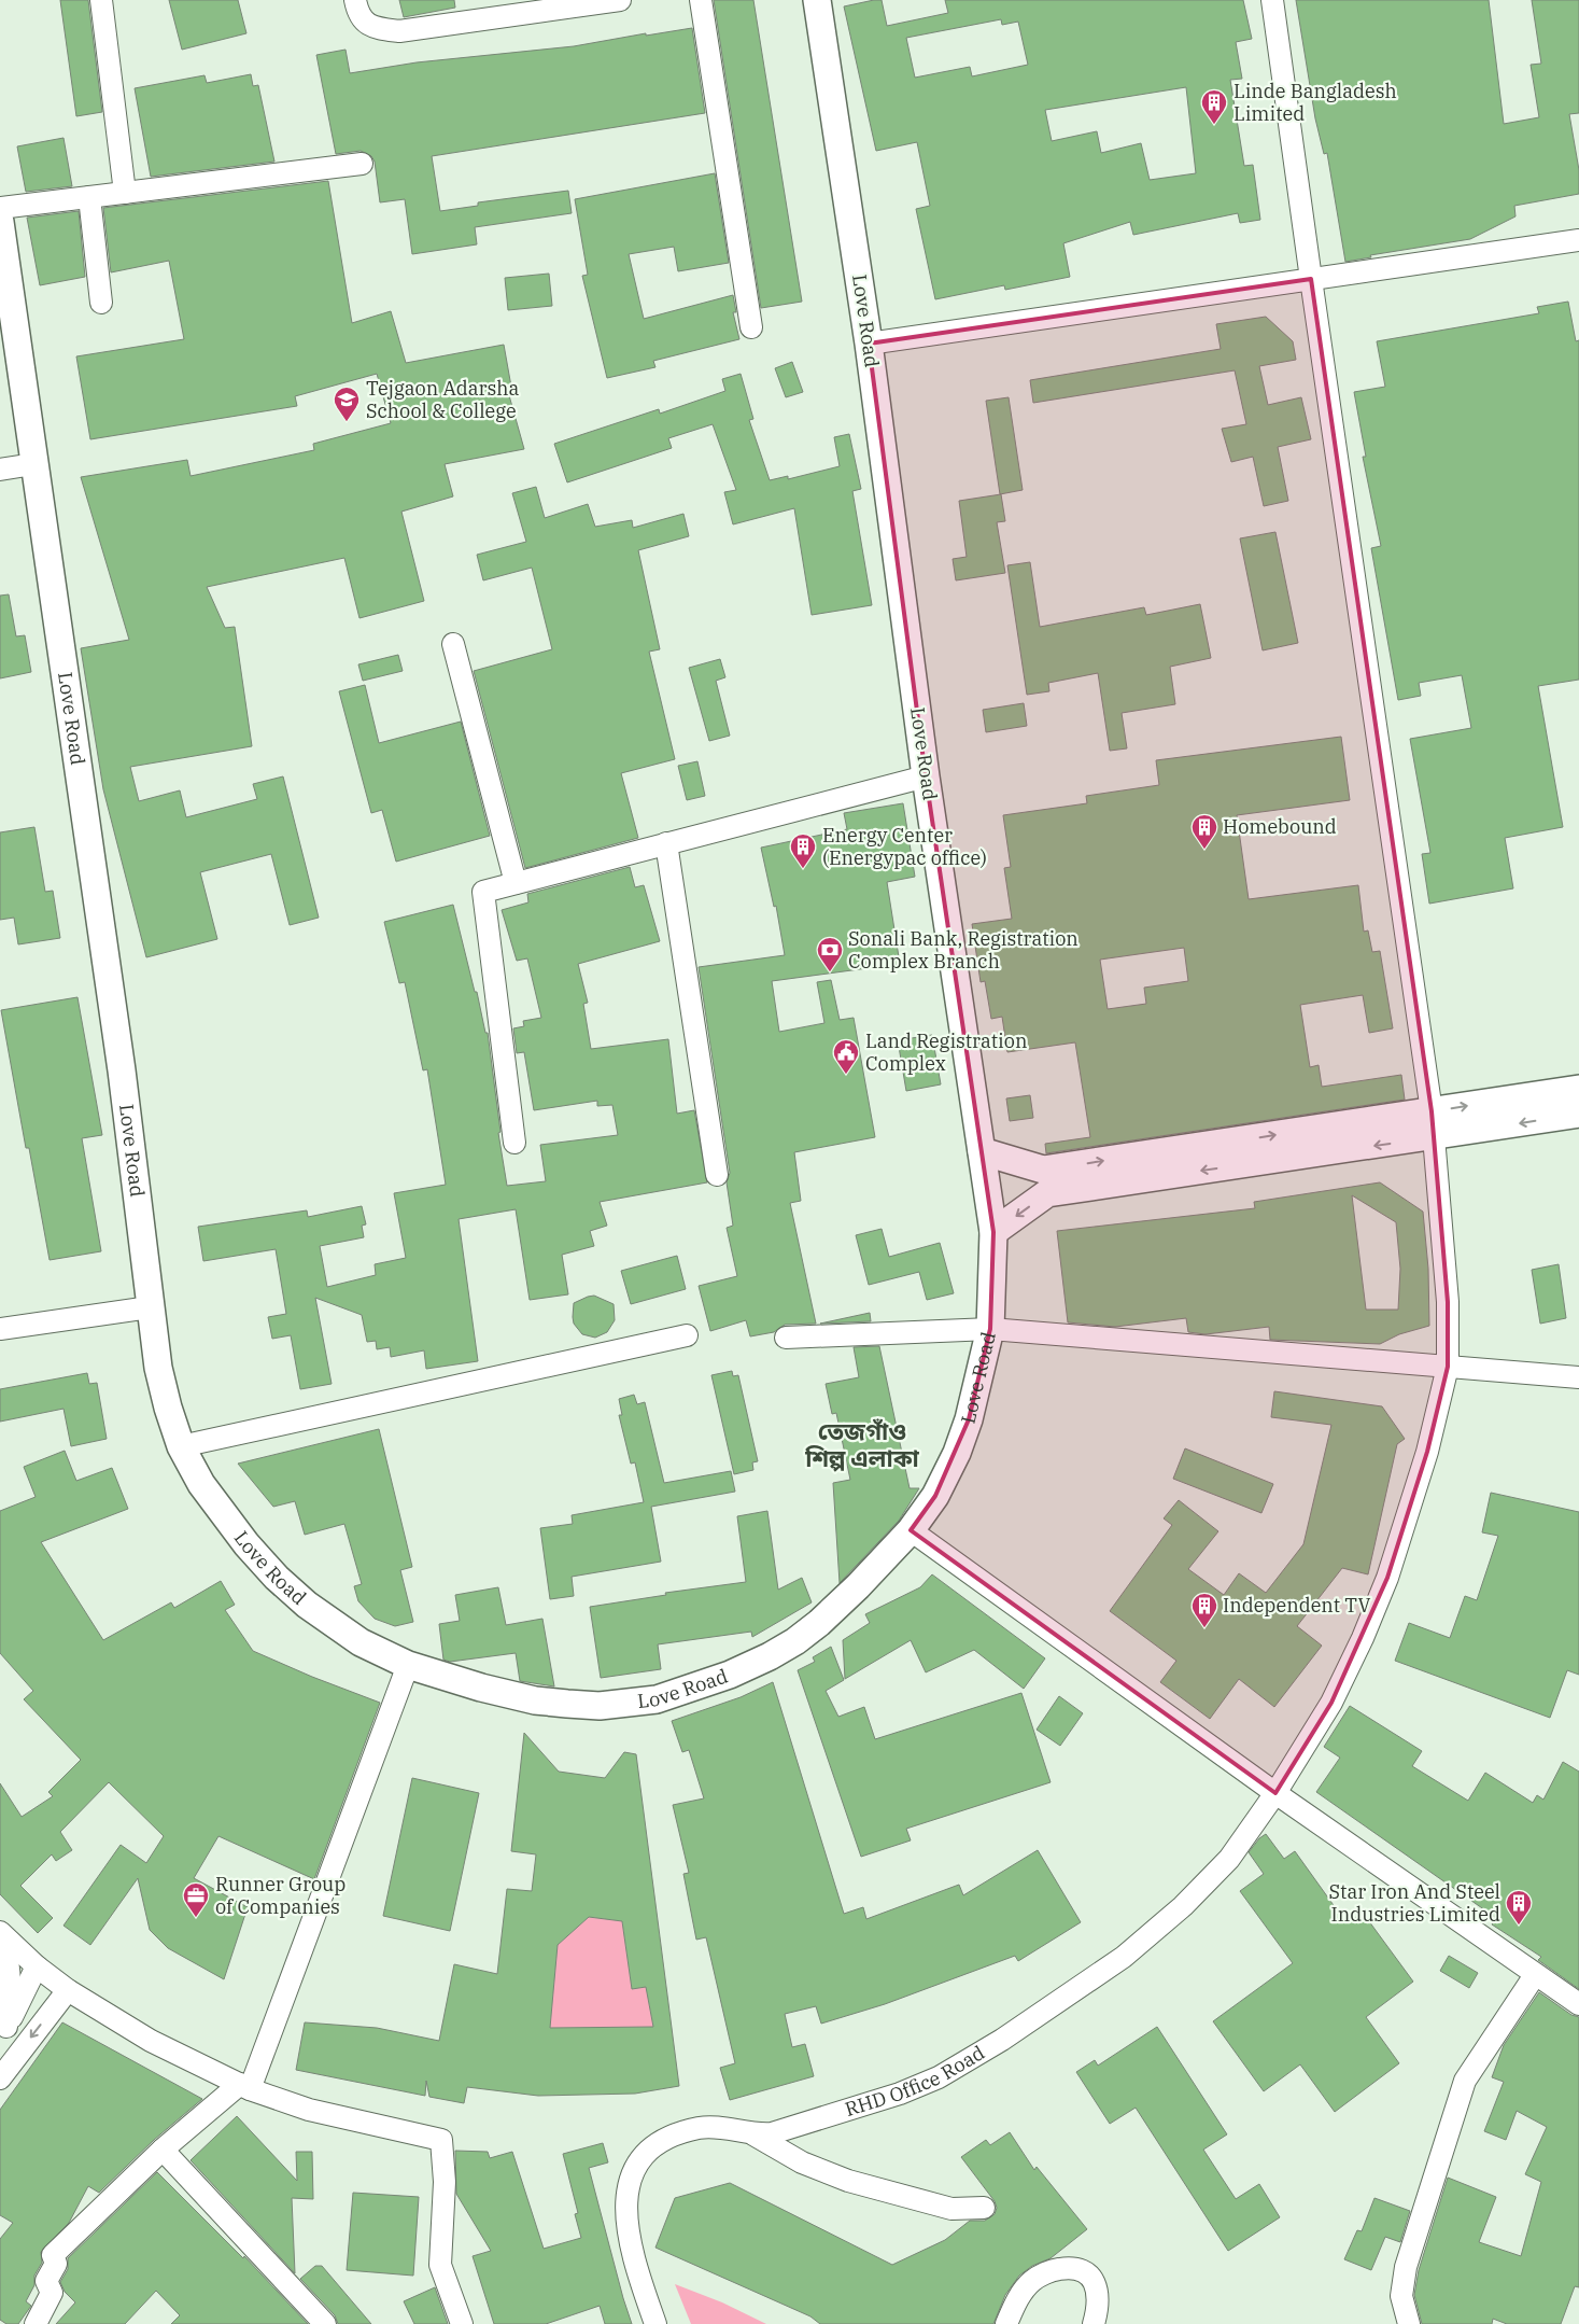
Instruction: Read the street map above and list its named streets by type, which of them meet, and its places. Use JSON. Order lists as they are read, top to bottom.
{
  "streets": {
    "main road": ["Love Road"],
    "street": ["RHD Office Road"]
  },
  "districts": ["তেজগাঁও শিল্প এলাকা"],
  "places": {
    "building": [
      "Linde Bangladesh Limited",
      "Homebound",
      "Energy Center (Energypac office)",
      "Independent TV",
      "Star Iron And Steel Industries Limited"
    ],
    "school or university": ["Tejgaon Adarsha School & College"],
    "bank": ["Sonali Bank, Registration Complex Branch"],
    "public building": ["Land Registration Complex"],
    "office": ["Runner Group of Companies"]
  }
}
